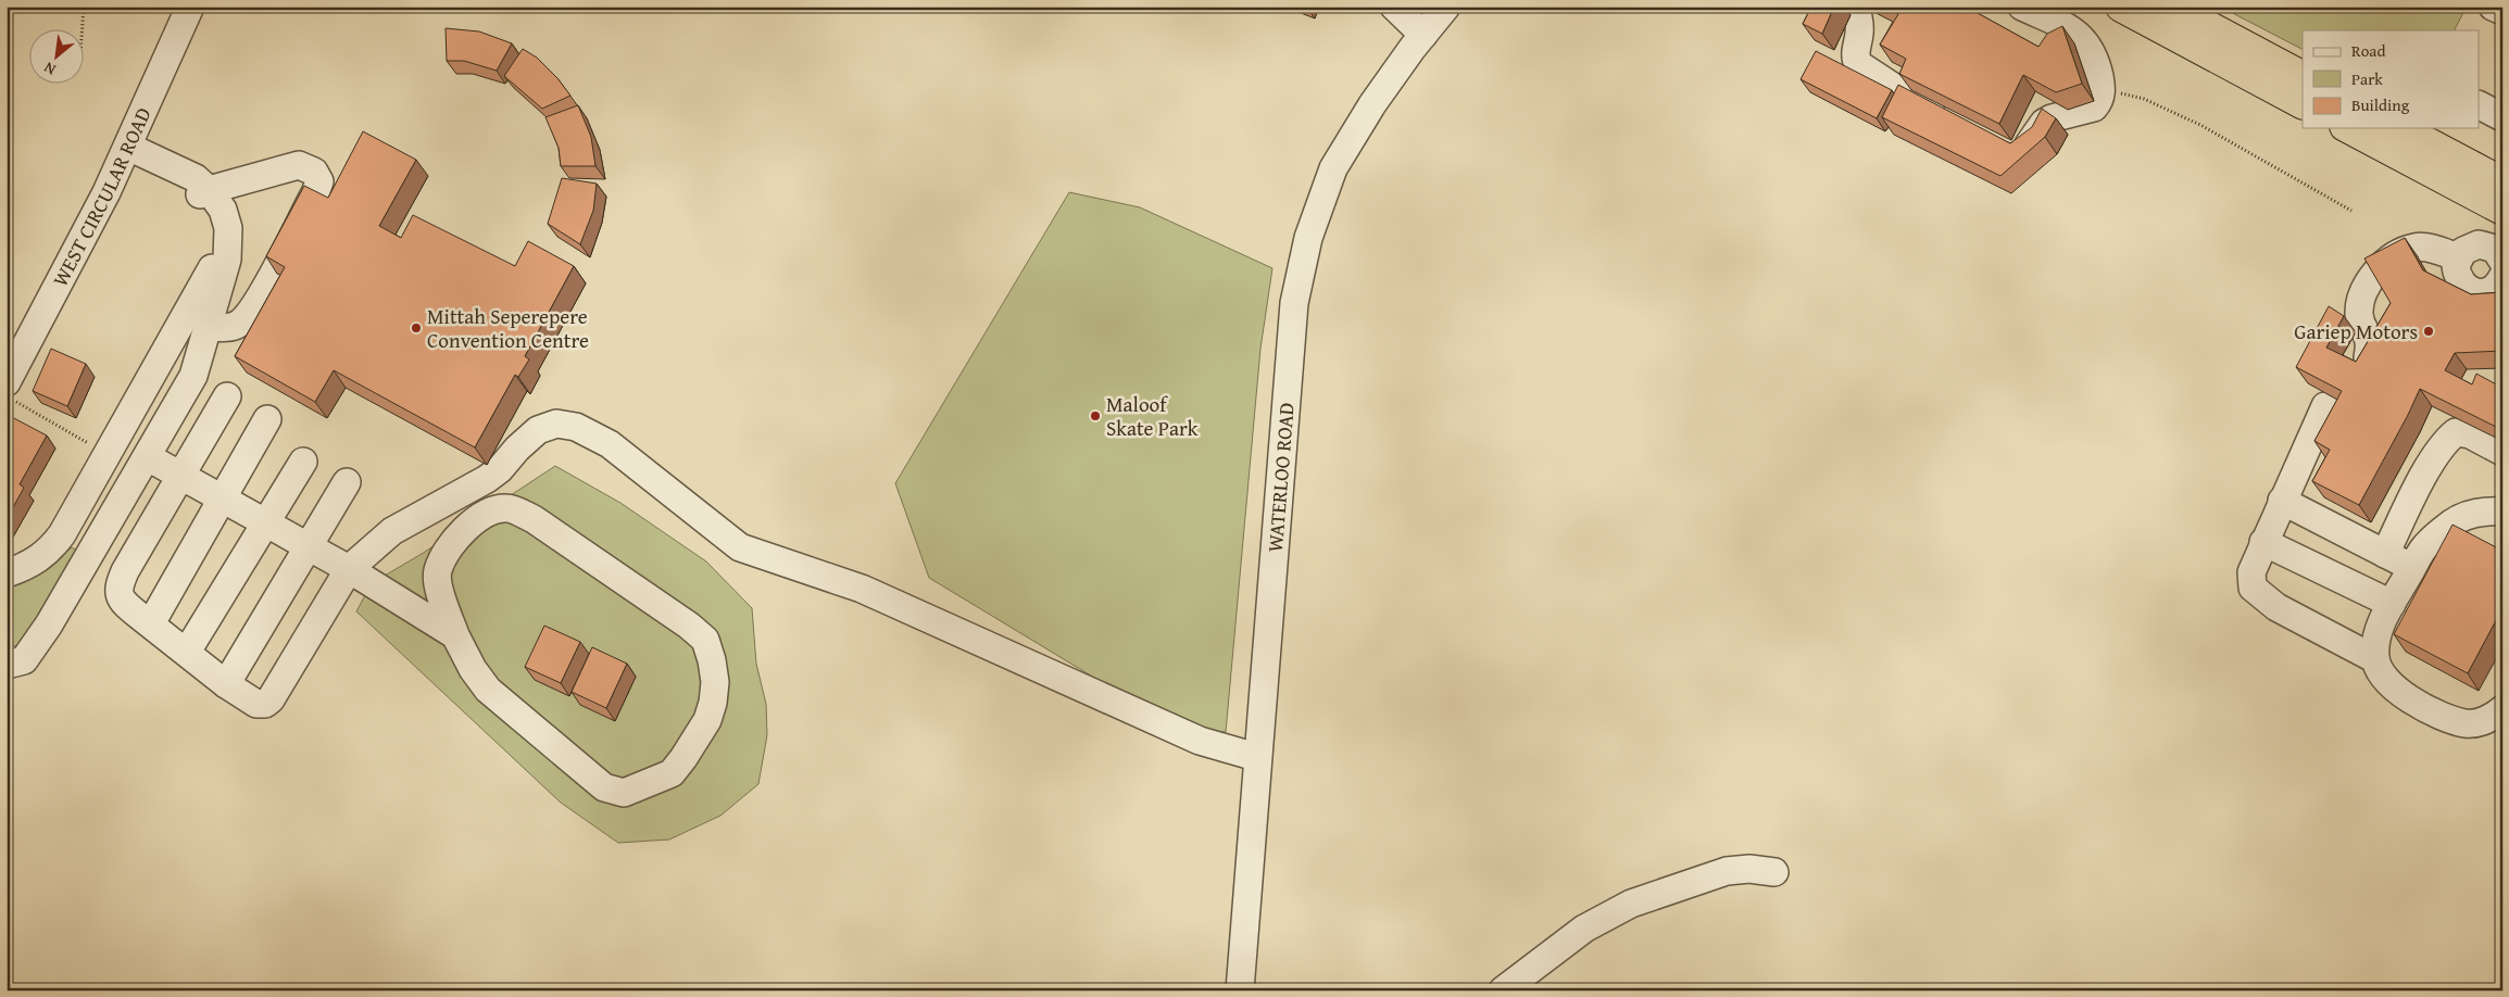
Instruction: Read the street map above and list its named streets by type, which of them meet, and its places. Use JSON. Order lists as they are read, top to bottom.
{
  "streets": {
    "street": ["WEST CIRCULAR ROAD", "WATERLOO ROAD"]
  },
  "places": ["Mittah Seperepere Convention Centre", "Gariep Motors", "Maloof Skate Park"],
  "legend": ["Road", "Park", "Building"],
  "north": "bottom left"
}
